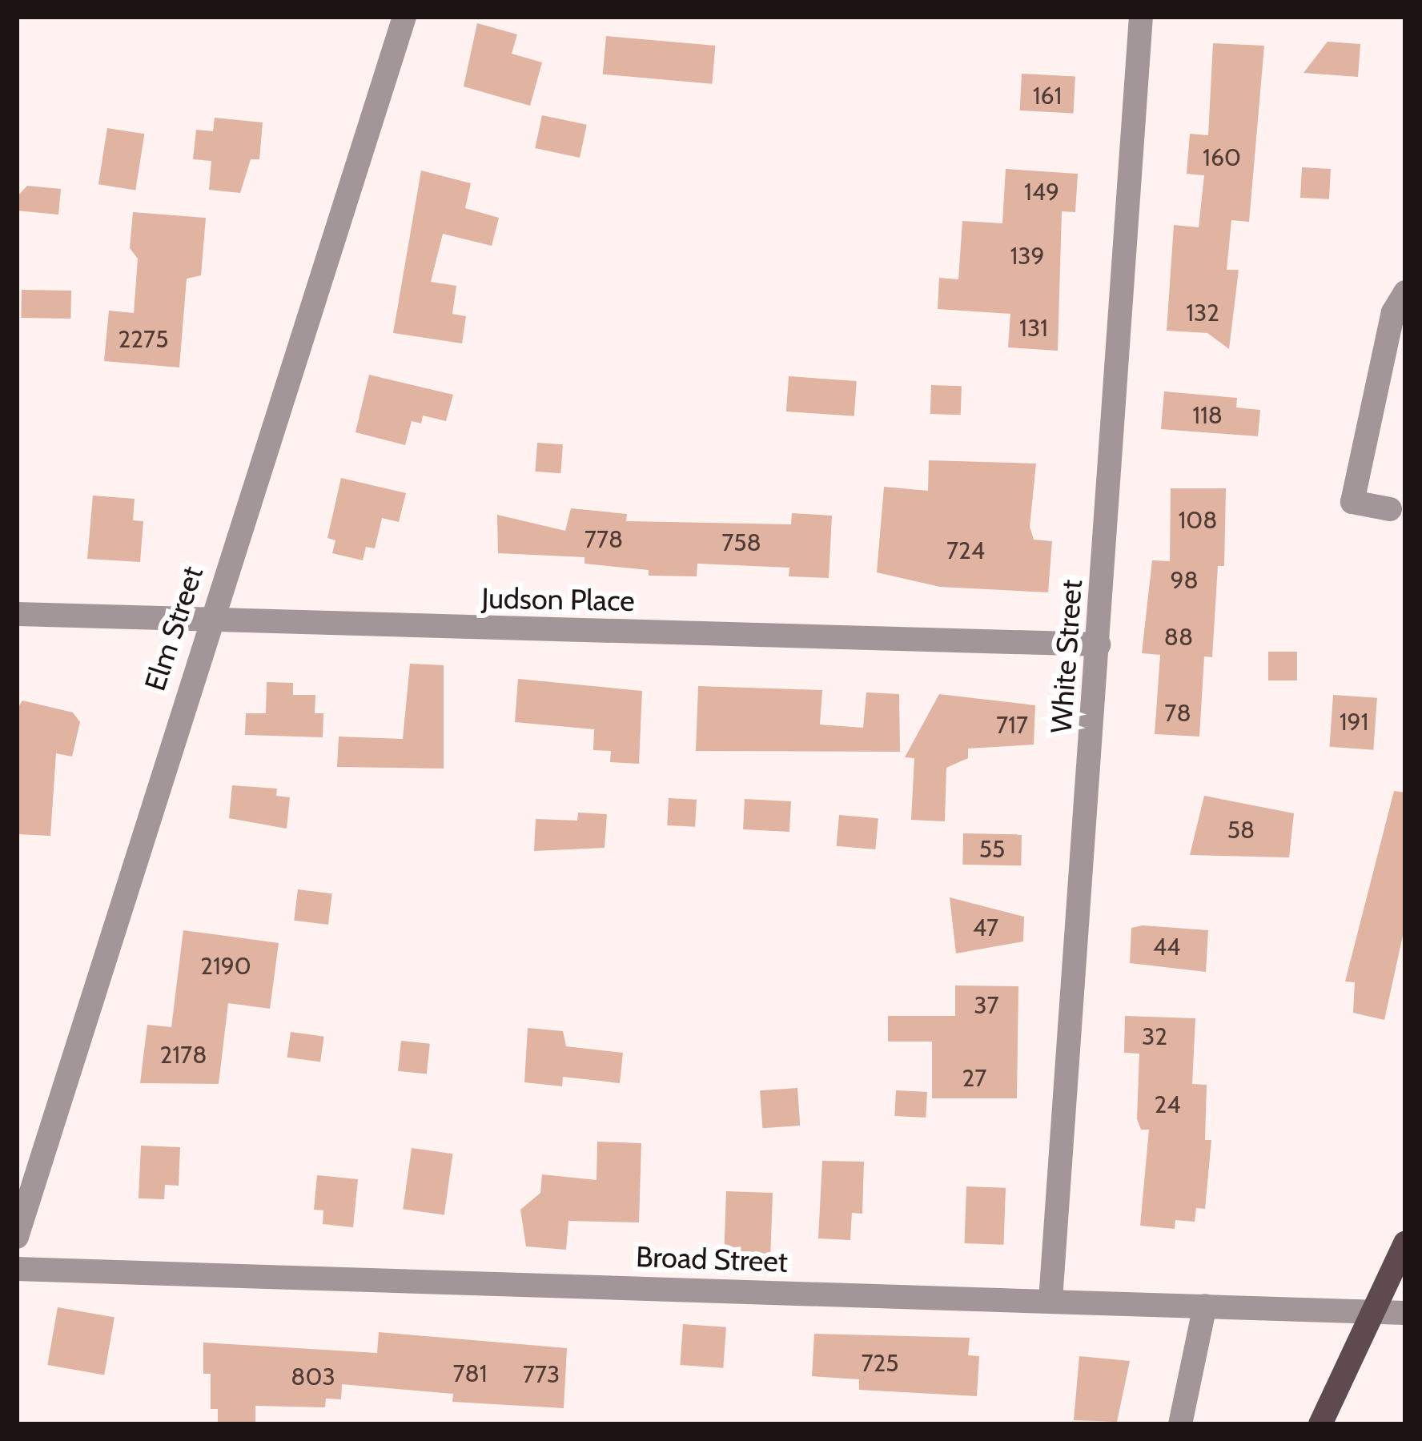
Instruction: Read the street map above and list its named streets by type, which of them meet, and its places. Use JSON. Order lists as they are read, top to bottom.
{
  "streets": {
    "street": [
      "Judson Place",
      "Elm Street",
      "White Street",
      "Broad Street"
    ]
  },
  "crossings": [
    ["Judson Place", "Elm Street"],
    ["Judson Place", "White Street"],
    ["White Street", "Broad Street"]
  ],
  "house_numbers": [
    "161",
    "160",
    "149",
    "139",
    "132",
    "131",
    "2275",
    "118",
    "108",
    "778",
    "758",
    "724",
    "98",
    "88",
    "78",
    "191",
    "717",
    "58",
    "55",
    "47",
    "44",
    "2190",
    "37",
    "32",
    "2178",
    "27",
    "24",
    "725",
    "781",
    "773",
    "803"
  ]
}
